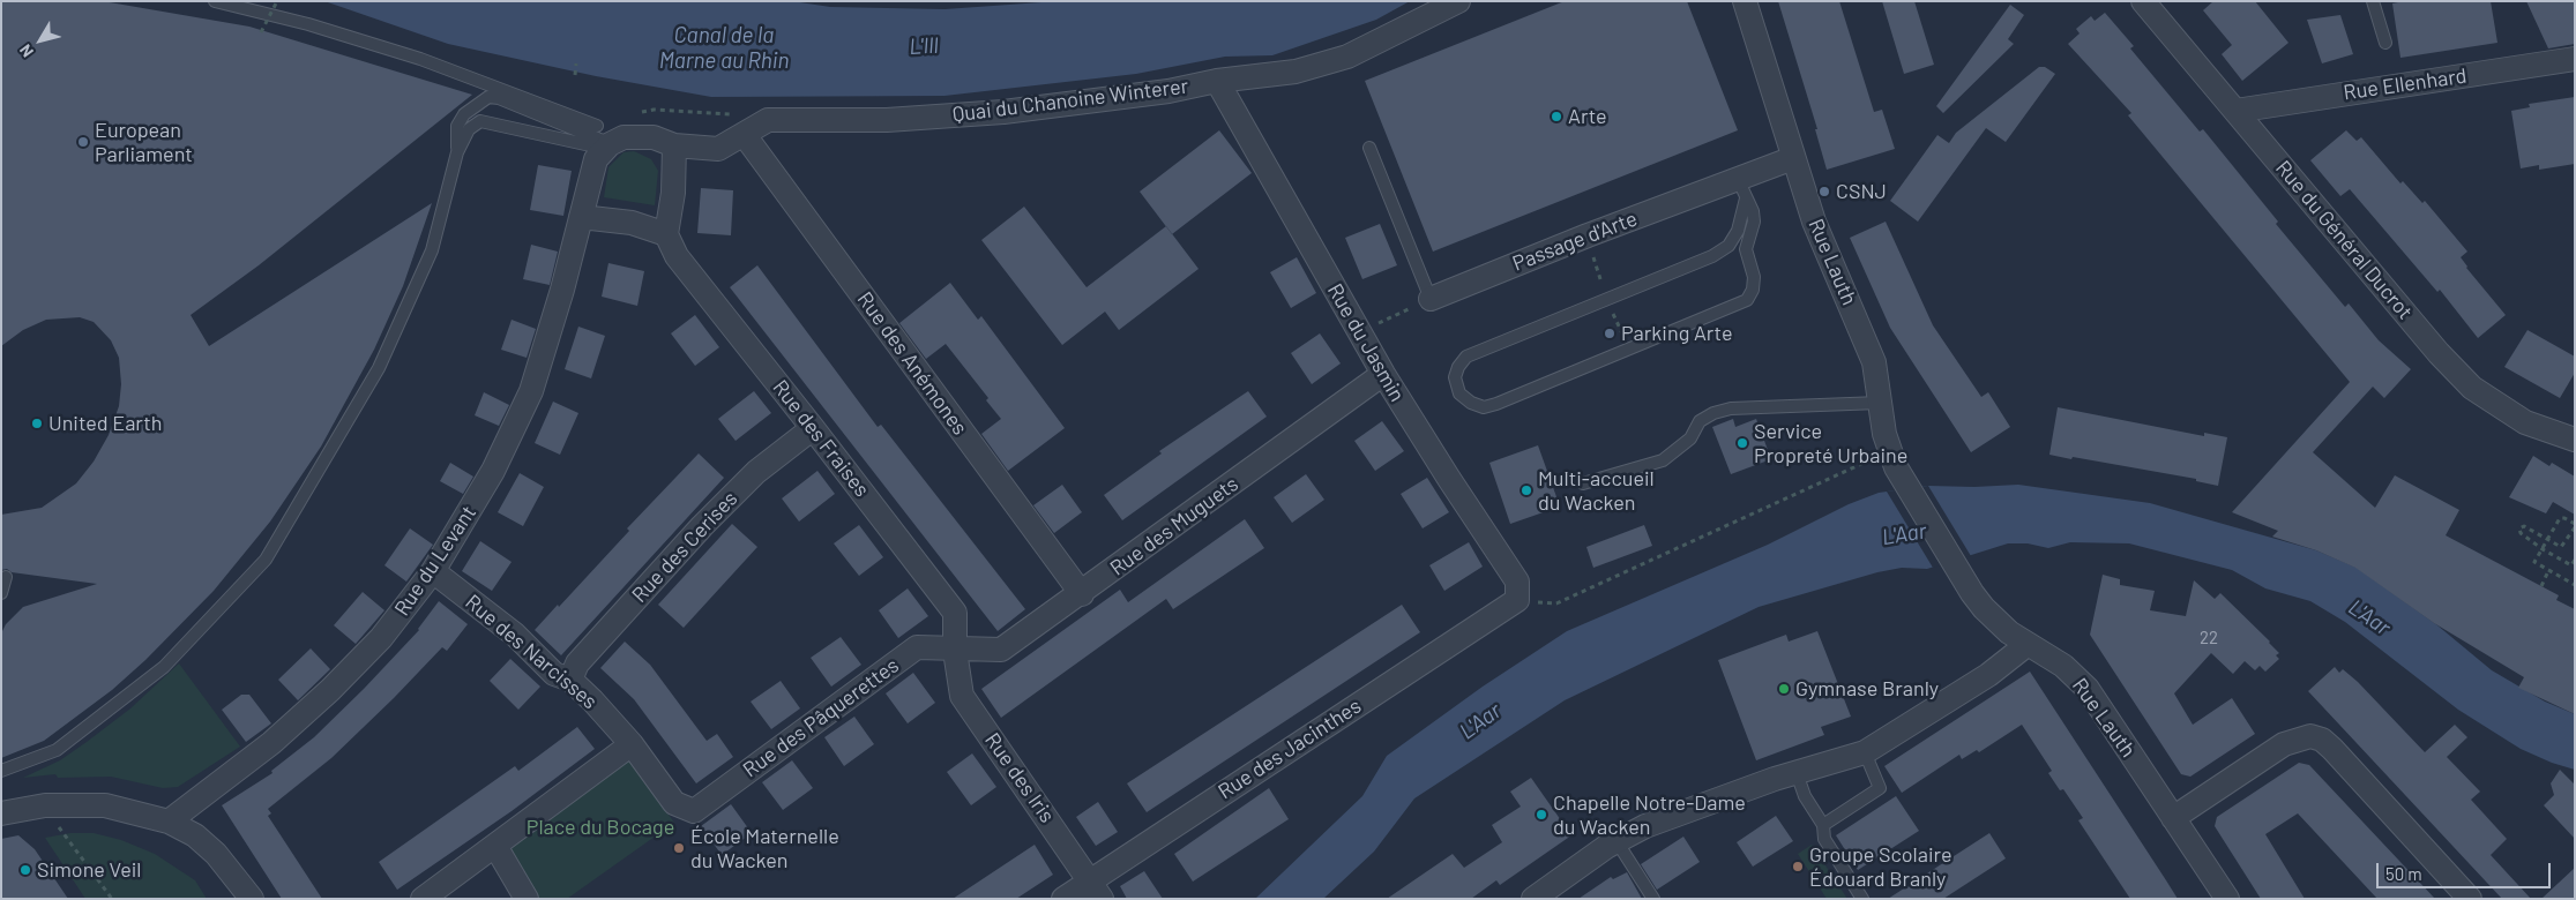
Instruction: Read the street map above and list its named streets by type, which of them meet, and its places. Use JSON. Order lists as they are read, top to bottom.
{
  "streets": {
    "street": [
      "Rue Ellenhard",
      "Quai du Chanoine Winterer",
      "Rue du Général Ducrot",
      "Passage d'Arte",
      "Rue Lauth",
      "Rue du Jasmin",
      "Rue des Anémones",
      "Rue des Fraises",
      "Rue des Muguets",
      "Rue des Cerises",
      "Rue du Levant",
      "Rue des Narcisses",
      "Rue des Pâquerettes",
      "Rue des Jacinthes",
      "Rue des Iris"
    ]
  },
  "crossings": [
    ["Rue Ellenhard", "Rue du Général Ducrot"],
    ["Quai du Chanoine Winterer", "Rue du Jasmin"],
    ["Quai du Chanoine Winterer", "Rue des Anémones"],
    ["Quai du Chanoine Winterer", "Rue du Levant"],
    ["Passage d'Arte", "Rue Lauth"],
    ["Rue du Jasmin", "Rue des Muguets"],
    ["Rue du Jasmin", "Rue des Jacinthes"],
    ["Rue des Anémones", "Rue des Muguets"],
    ["Rue des Fraises", "Rue des Muguets"],
    ["Rue des Fraises", "Rue des Cerises"],
    ["Rue des Fraises", "Rue des Pâquerettes"],
    ["Rue des Fraises", "Rue des Iris"],
    ["Rue des Muguets", "Rue des Pâquerettes"],
    ["Rue des Muguets", "Rue des Iris"],
    ["Rue des Cerises", "Rue des Narcisses"],
    ["Rue du Levant", "Rue des Narcisses"],
    ["Rue des Narcisses", "Rue des Pâquerettes"],
    ["Rue des Pâquerettes", "Rue des Iris"],
    ["Rue des Jacinthes", "Rue des Iris"]
  ],
  "water": ["Canal de la Marne au Rhin", "L'Ill", "L'Aar"],
  "parks": ["Place du Bocage"],
  "places": [
    "Arte",
    "European Parliament",
    "CSNJ",
    "Parking Arte",
    "United Earth",
    "Service Propreté Urbaine",
    "Multi-accueil du Wacken",
    "Gymnase Branly",
    "Chapelle Notre-Dame du Wacken",
    "École Maternelle du Wacken",
    "Groupe Scolaire Édouard Branly",
    "Simone Veil"
  ],
  "house_numbers": ["22"],
  "scale_bar": "50 m",
  "north": "bottom left"
}
